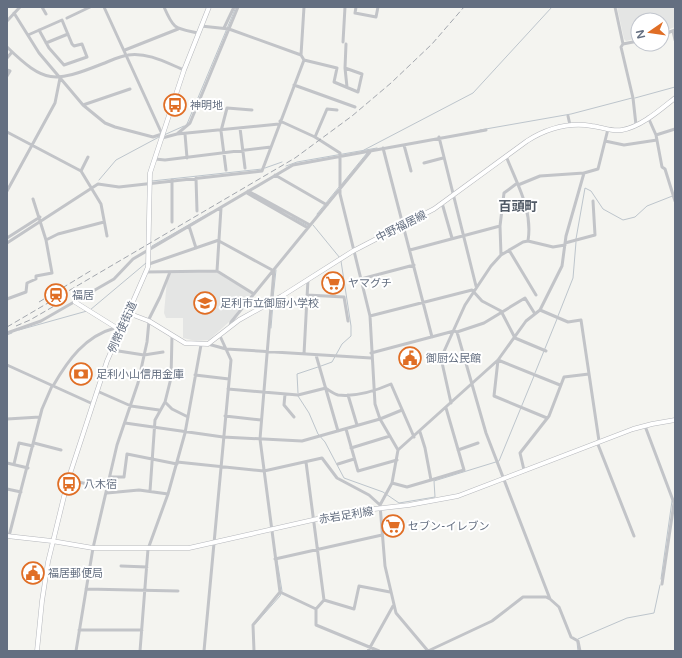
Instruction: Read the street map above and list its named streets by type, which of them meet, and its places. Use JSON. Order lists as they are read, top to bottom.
{
  "streets": {
    "main road": ["中野福居線", "例幣使街道", "赤岩足利線"]
  },
  "crossings": [
    ["中野福居線", "例幣使街道"],
    ["例幣使街道", "赤岩足利線"]
  ],
  "districts": ["百頭町"],
  "places": {
    "bus stop": ["神明地", "八木宿"],
    "supermarket": ["ヤマグチ", "セブン-イレブン"],
    "station": ["福居"],
    "school or university": ["足利市立御厨小学校"],
    "public building": ["御厨公民館", "福居郵便局"],
    "bank": ["足利小山信用金庫"]
  },
  "north": "left"
}
